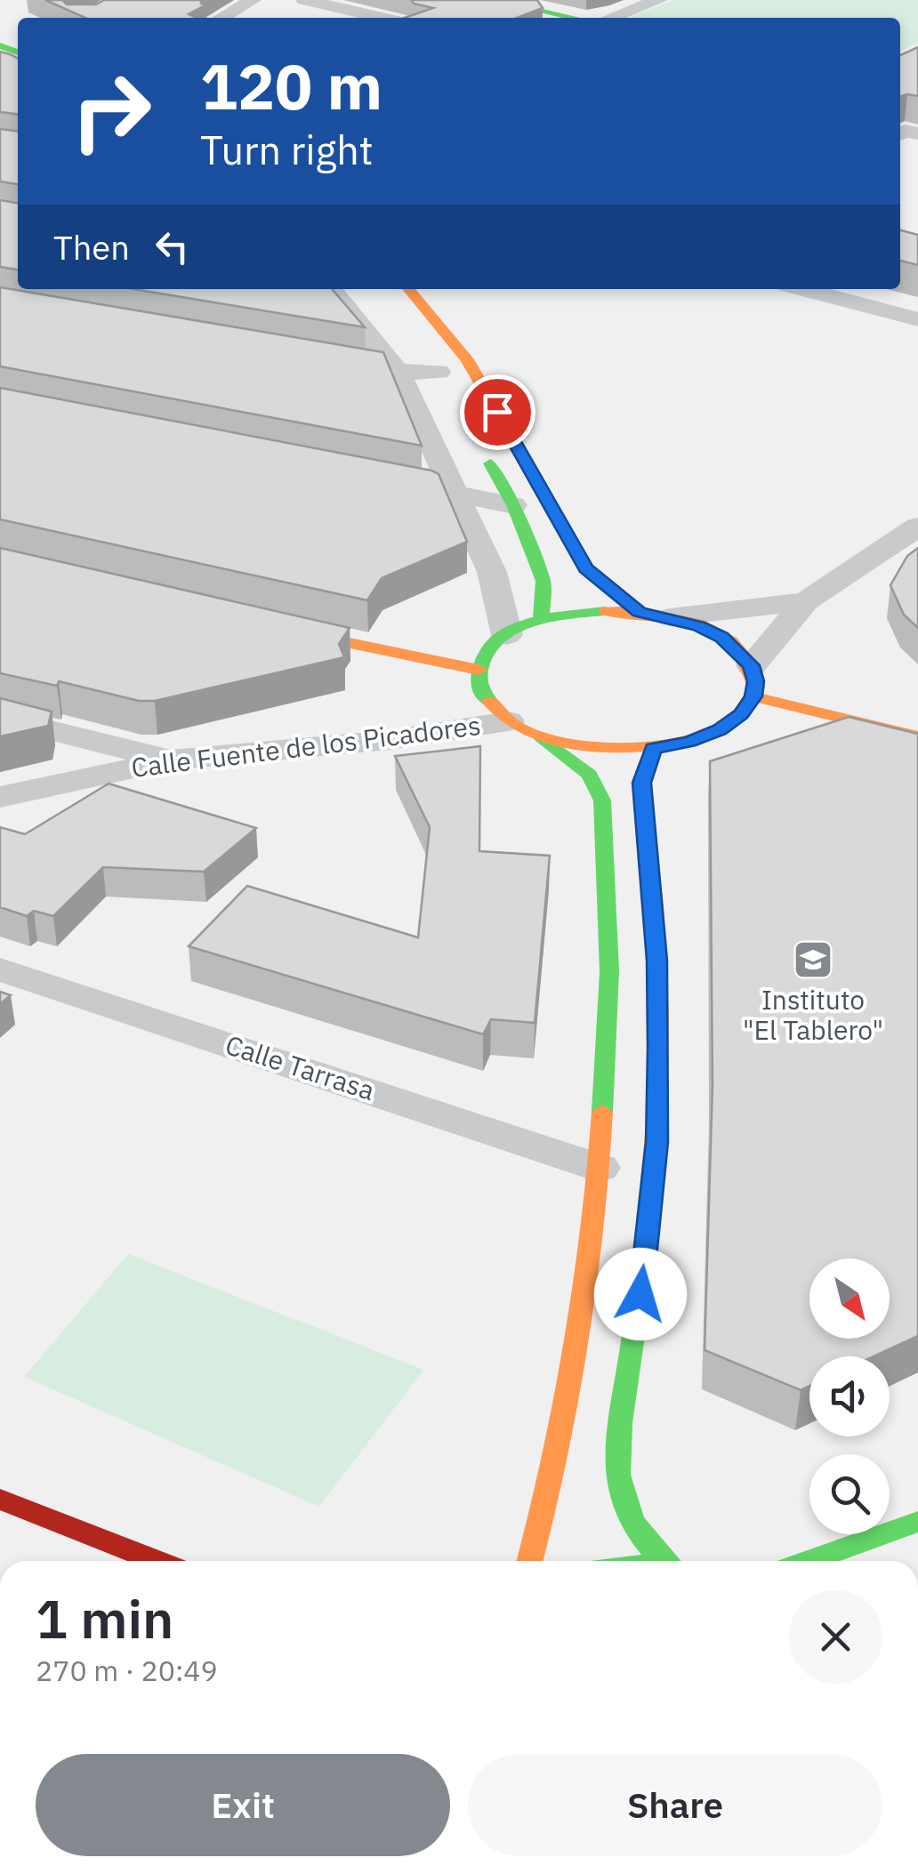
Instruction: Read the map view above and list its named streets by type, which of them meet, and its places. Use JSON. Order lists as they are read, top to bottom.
{
  "streets": {
    "street": ["Calle Fuente de los Picadores", "Calle Tarrasa"]
  },
  "places": {
    "school or university": ["Instituto \"El Tablero\""]
  },
  "north": "bottom right",
  "page": {
    "turn": ["120 m", "Turn right"],
    "then": "Then",
    "heading": ["1 min", "270 m · 20:49"],
    "buttons": ["Exit", "Share"]
  }
}
